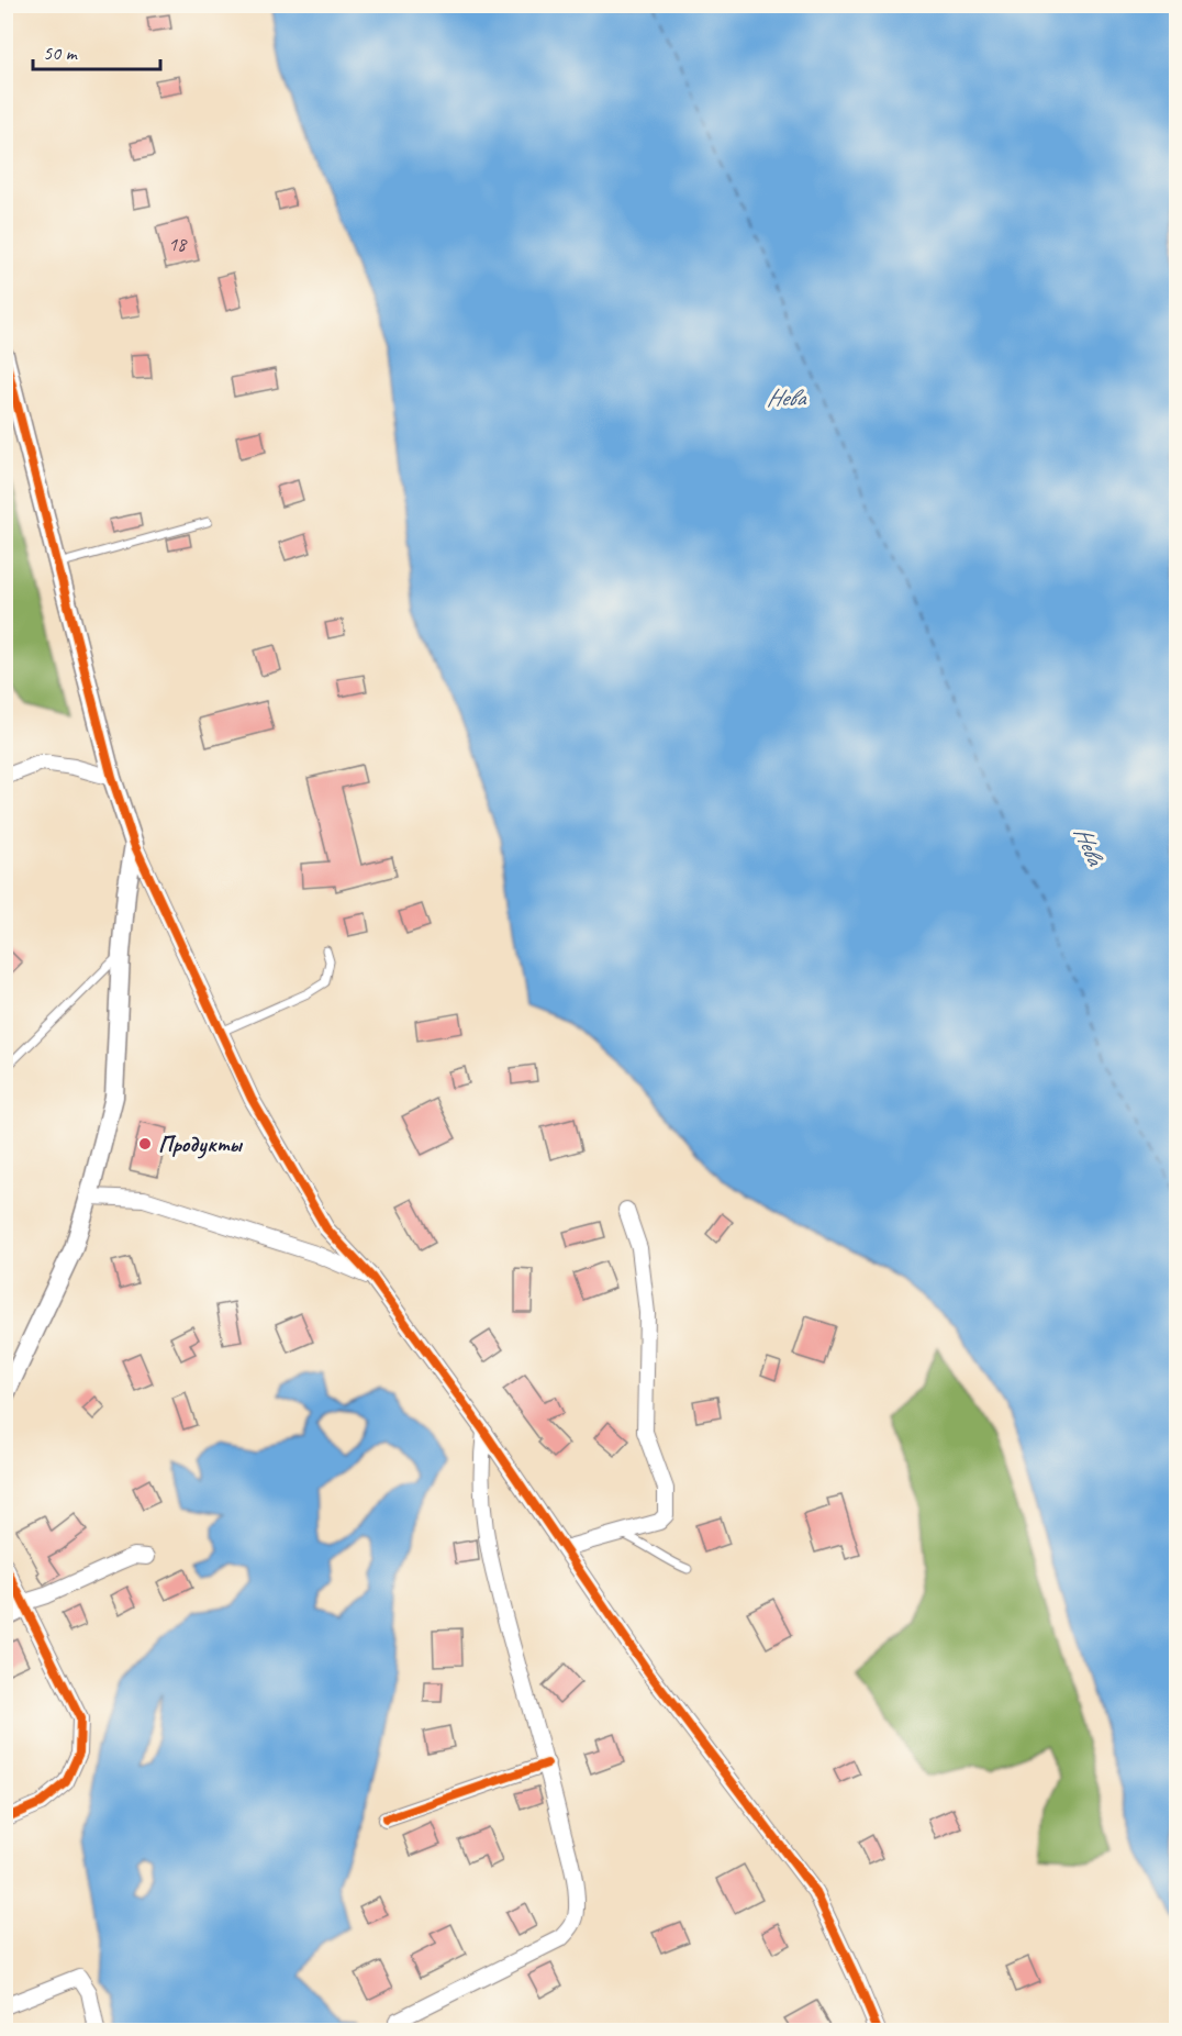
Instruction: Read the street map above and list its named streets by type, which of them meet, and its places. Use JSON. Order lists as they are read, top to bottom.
{
  "water": ["Нева"],
  "places": ["Продукты"],
  "house_numbers": ["18"],
  "scale_bar": "50 m"
}
